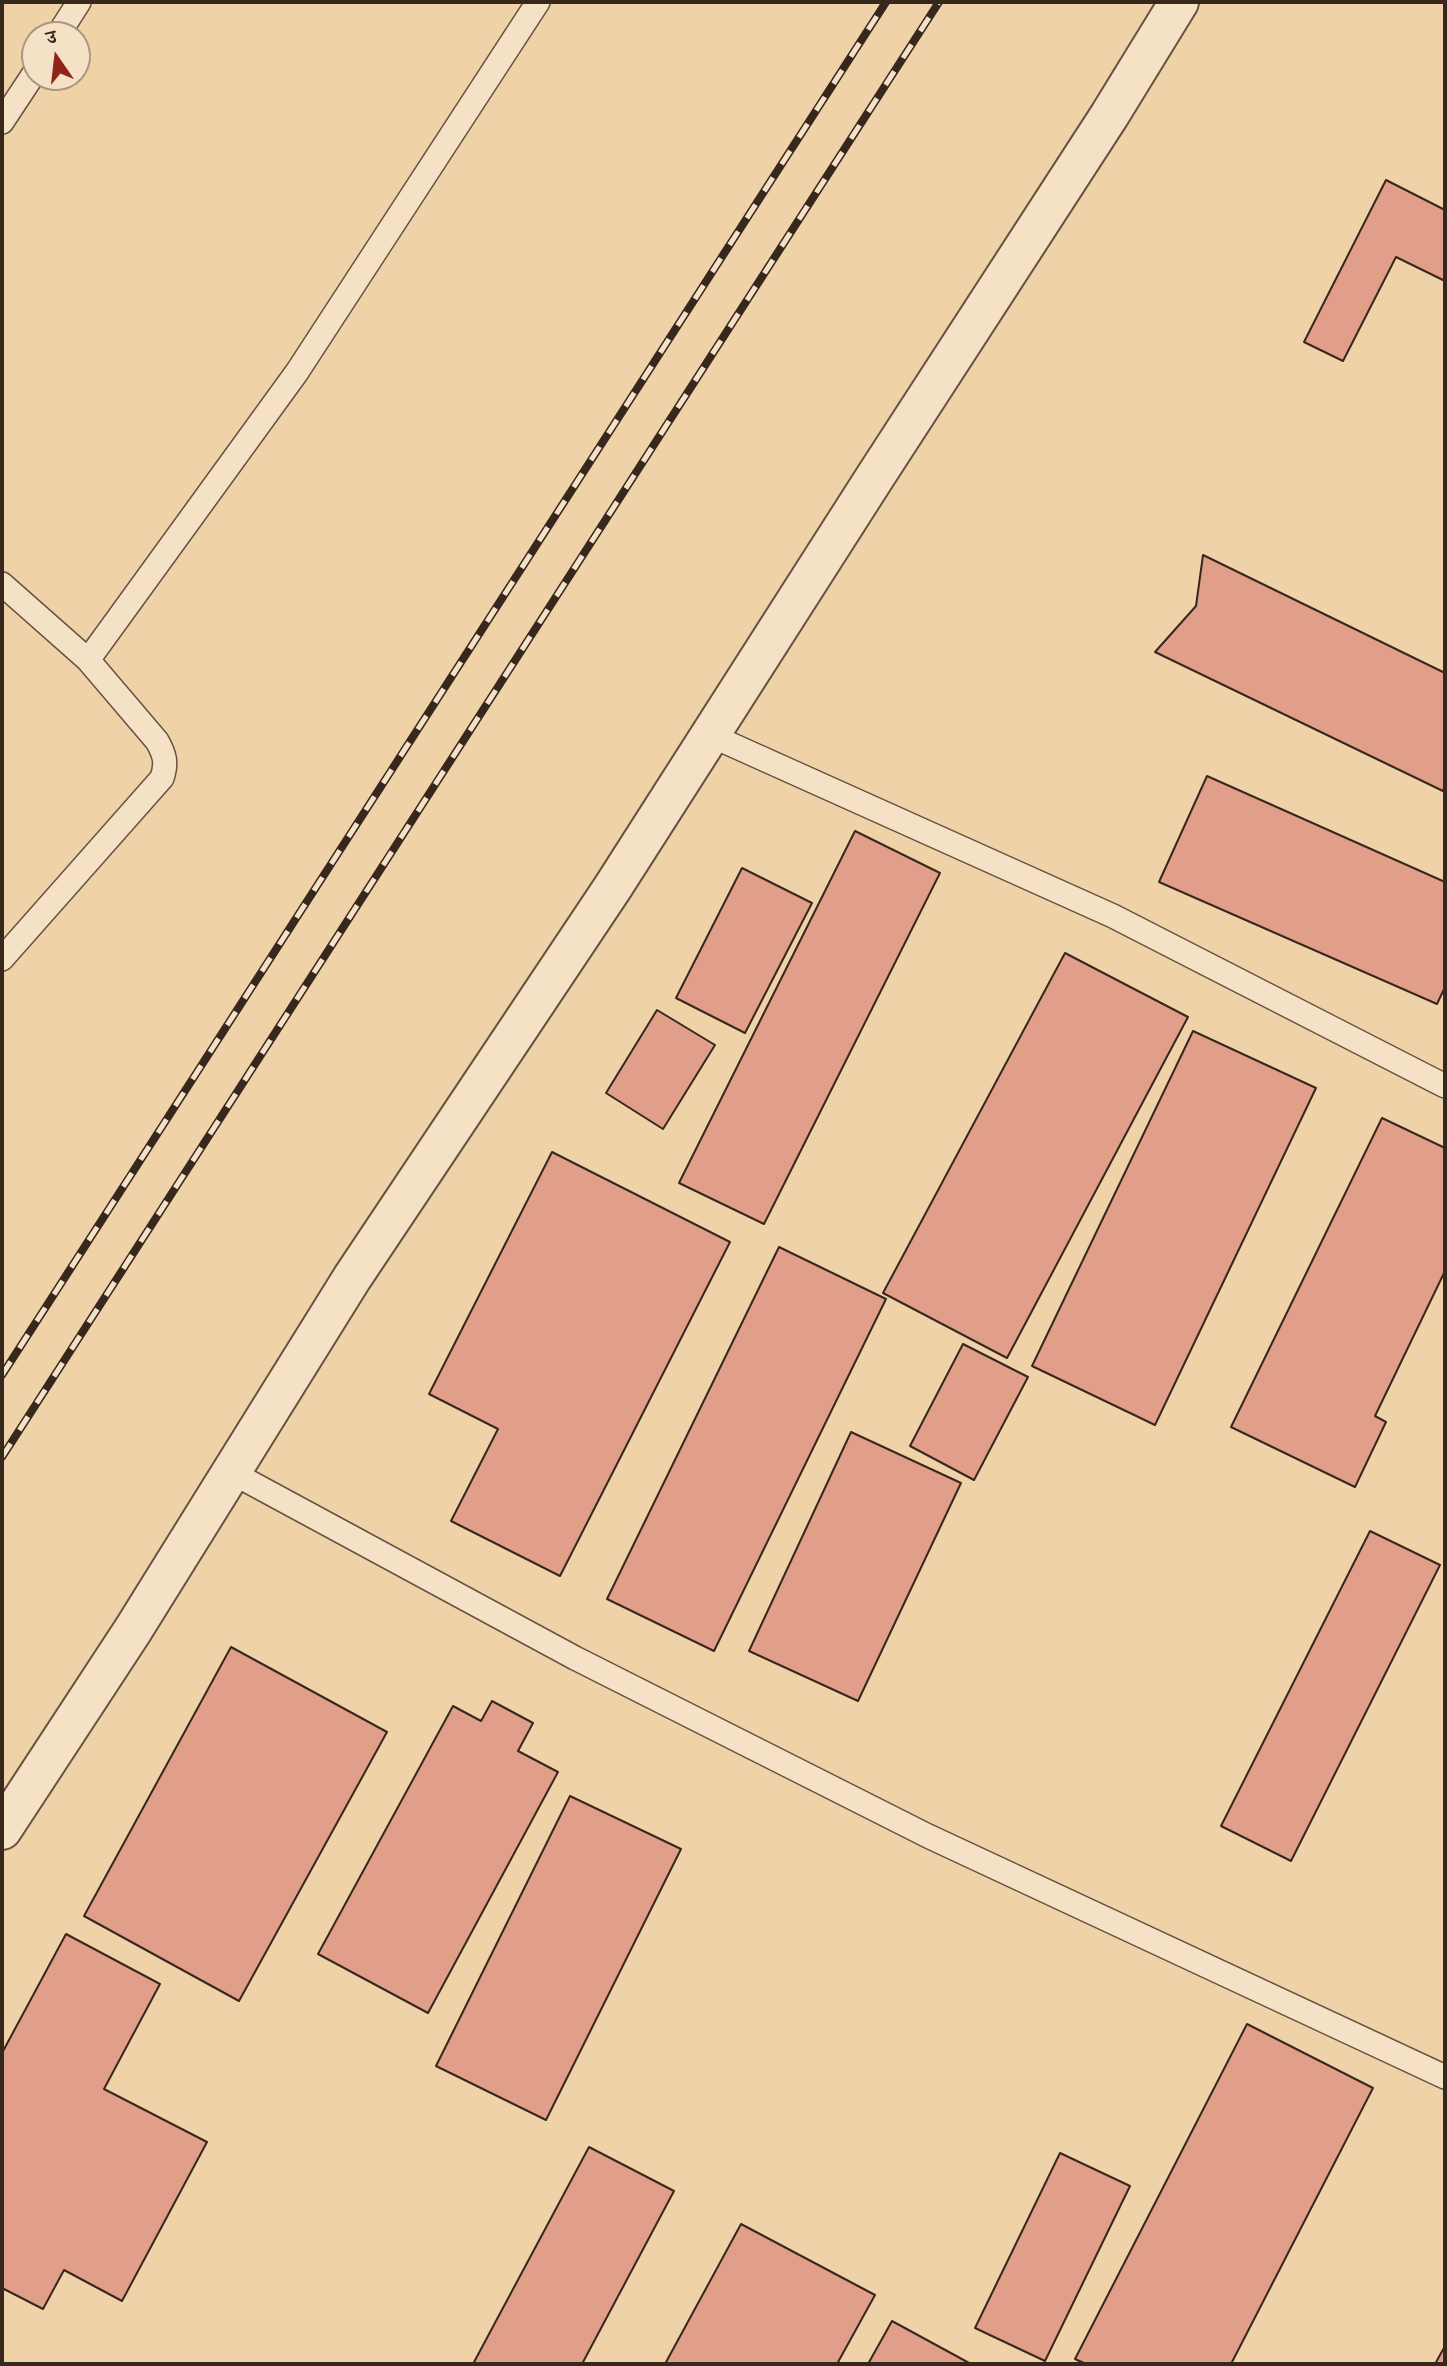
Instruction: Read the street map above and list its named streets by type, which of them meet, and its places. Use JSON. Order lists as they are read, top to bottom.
{
  "north": "top"
}
